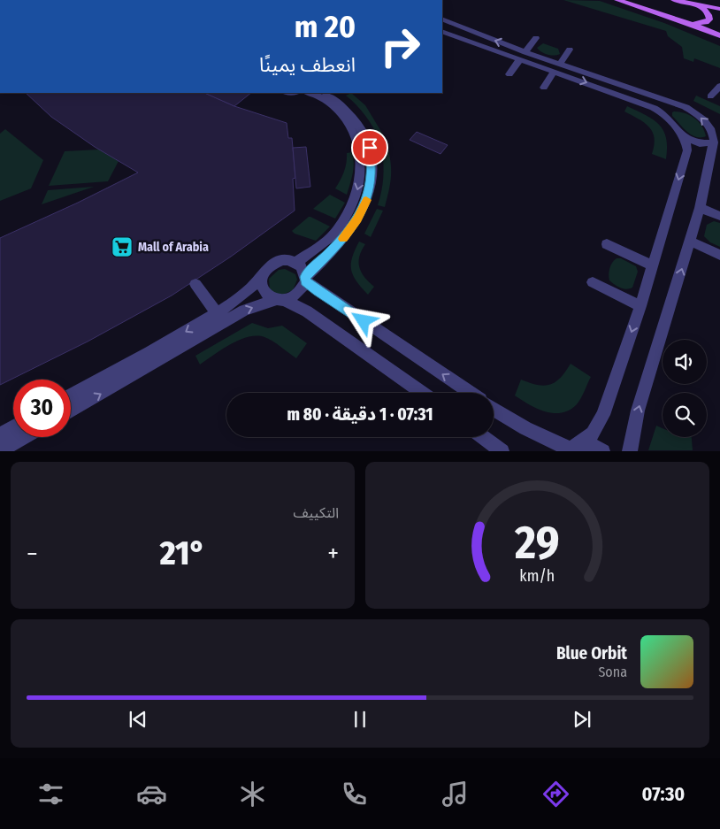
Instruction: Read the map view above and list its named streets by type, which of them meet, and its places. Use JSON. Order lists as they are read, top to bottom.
{
  "places": {
    "supermarket": ["Mall of Arabia"]
  },
  "page": {
    "turn": ["20 m", "انعطف يمينًا"],
    "limit": "30",
    "trip": "07:31 · 1 دقيقة · 80 m",
    "tile": "التكييف",
    "heat": ["−", "21°", "+"],
    "song": ["Blue Orbit", "Sona"],
    "tabs": "07:30",
    "gauge": ["29", "km/h"]
  }
}
